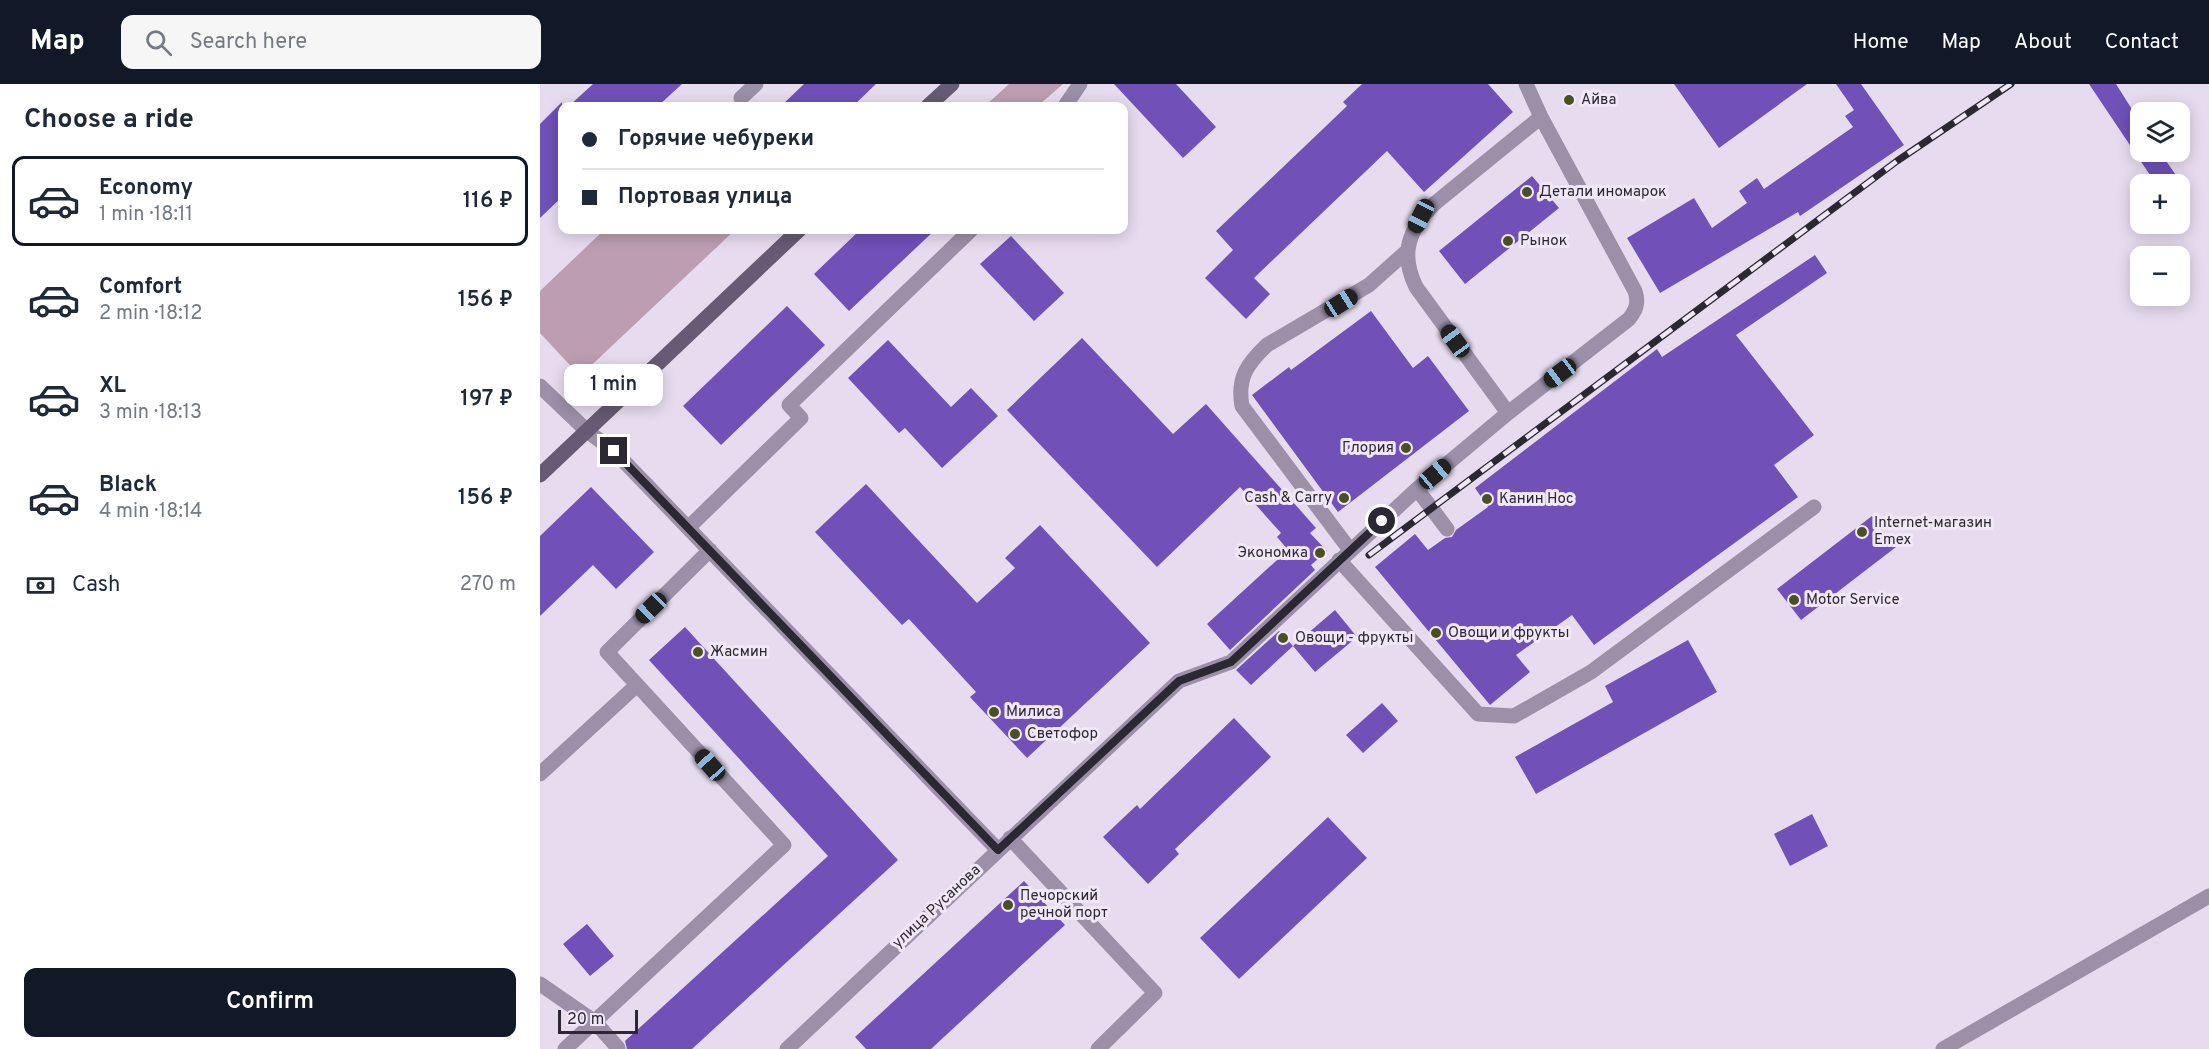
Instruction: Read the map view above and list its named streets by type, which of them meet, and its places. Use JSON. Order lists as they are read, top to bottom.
{
  "streets": {
    "street": ["улица Русанова"]
  },
  "places": [
    "Айва",
    "Детали иномарок",
    "Рынок",
    "Глория",
    "Cash & Carry",
    "Канин Нос",
    "Internet-магазин Emex",
    "Экономка",
    "Motor Service",
    "Овощи и фрукты",
    "Овощи - фрукты",
    "Жасмин",
    "Милиса",
    "Светофор",
    "Печорский речной порт"
  ],
  "scale_bar": "20 m",
  "page": {
    "header": "Map",
    "search": "Search here",
    "nav": [
      "Home",
      "Map",
      "About",
      "Contact"
    ],
    "heading": "Choose a ride",
    "map_buttons": ["+", "−"],
    "banner": ["Горячие чебуреки", "Портовая улица"],
    "list": [
      {
        "name": "Economy",
        "note": "1 min · 18:11",
        "value": "116 ₽"
      },
      {
        "name": "Comfort",
        "note": "2 min · 18:12",
        "value": "156 ₽"
      },
      {
        "name": "XL",
        "note": "3 min · 18:13",
        "value": "197 ₽"
      },
      {
        "name": "Black",
        "note": "4 min · 18:14",
        "value": "156 ₽"
      }
    ],
    "bubble": "1 min",
    "pay": ["Cash", "270 m"],
    "buttons": "Confirm",
    "scale": "20 m"
  }
}
